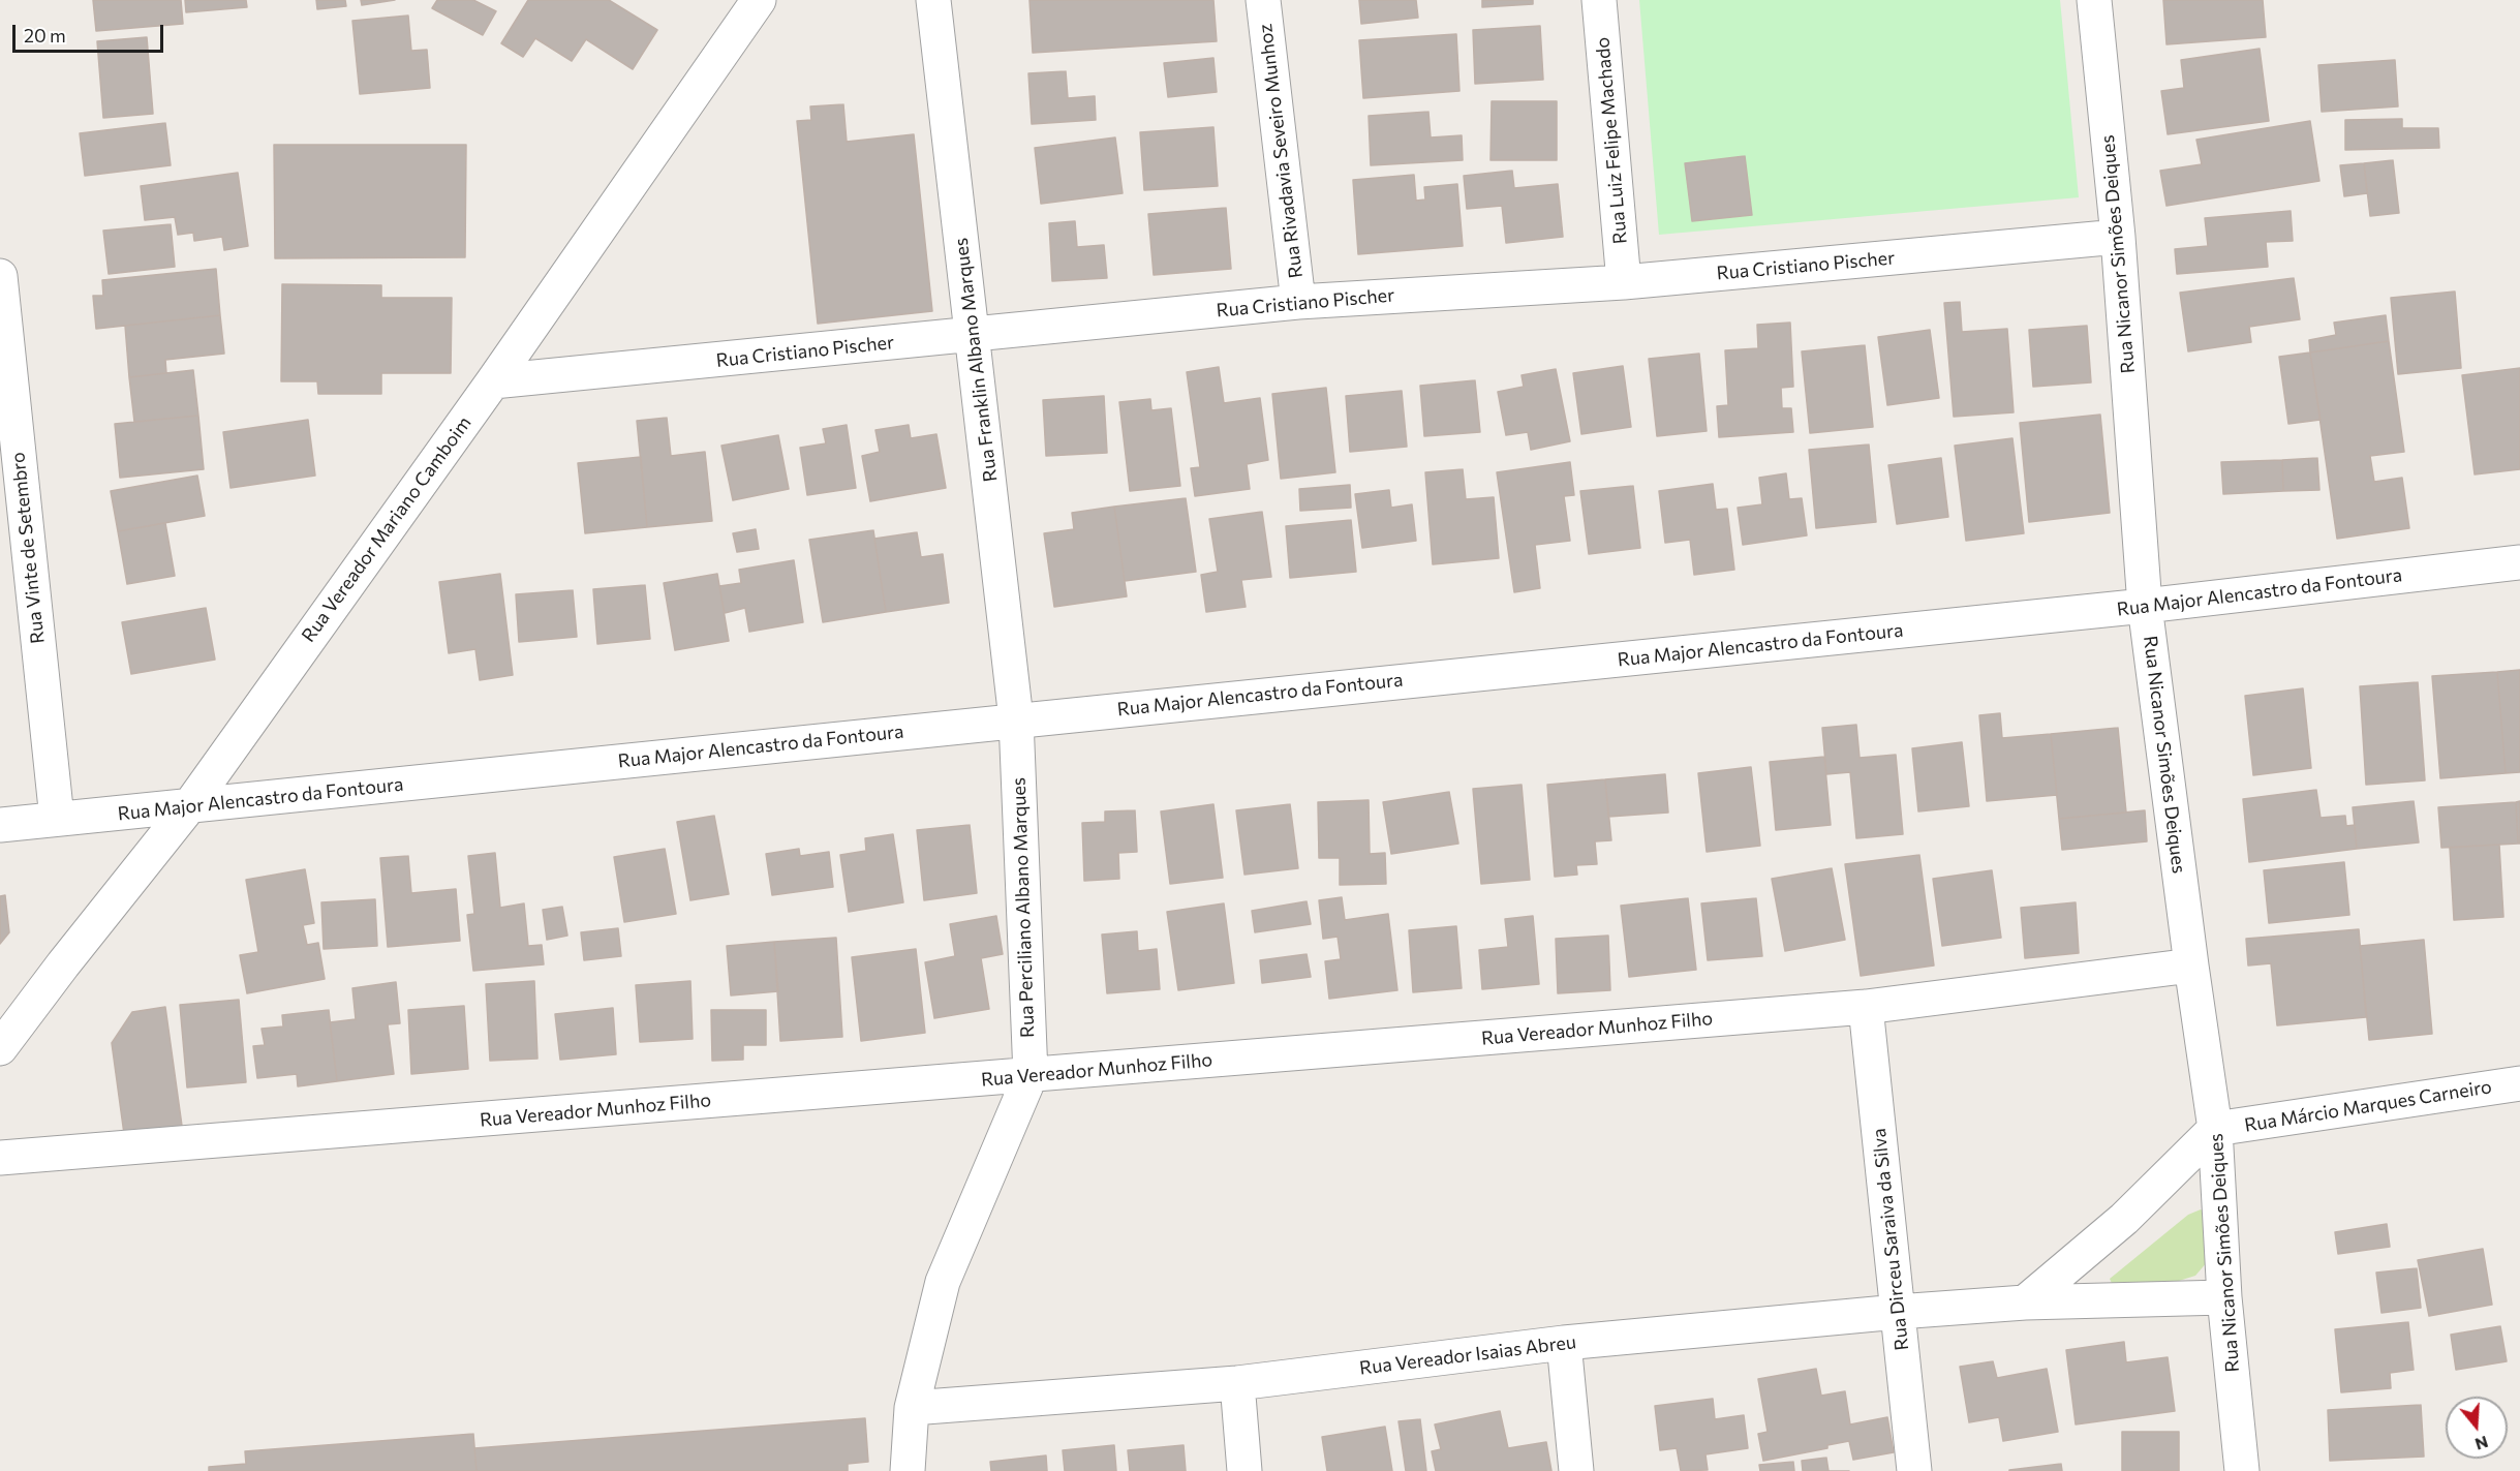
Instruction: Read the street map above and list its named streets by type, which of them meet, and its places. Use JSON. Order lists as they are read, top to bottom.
{
  "streets": {
    "street": [
      "Rua Luiz Felipe Machado",
      "Rua Rivadavia Seveiro Munhoz",
      "Rua Nicanor Simões Deiques",
      "Rua Cristiano Pischer",
      "Rua Franklin Albano Marques",
      "Rua Vereador Mariano Camboim",
      "Rua Vinte de Setembro",
      "Rua Major Alencastro da Fontoura",
      "Rua Perciliano Albano Marques",
      "Rua Vereador Munhoz Filho",
      "Rua Márcio Marques Carneiro",
      "Rua Dirceu Saraiva da Silva",
      "Rua Vereador Isaias Abreu"
    ]
  },
  "crossings": [
    ["Rua Luiz Felipe Machado", "Rua Cristiano Pischer"],
    ["Rua Rivadavia Seveiro Munhoz", "Rua Cristiano Pischer"],
    ["Rua Nicanor Simões Deiques", "Rua Cristiano Pischer"],
    ["Rua Nicanor Simões Deiques", "Rua Major Alencastro da Fontoura"],
    ["Rua Nicanor Simões Deiques", "Rua Vereador Munhoz Filho"],
    ["Rua Nicanor Simões Deiques", "Rua Márcio Marques Carneiro"],
    ["Rua Nicanor Simões Deiques", "Rua Vereador Isaias Abreu"],
    ["Rua Cristiano Pischer", "Rua Franklin Albano Marques"],
    ["Rua Cristiano Pischer", "Rua Vereador Mariano Camboim"],
    ["Rua Franklin Albano Marques", "Rua Major Alencastro da Fontoura"],
    ["Rua Franklin Albano Marques", "Rua Perciliano Albano Marques"],
    ["Rua Vereador Mariano Camboim", "Rua Major Alencastro da Fontoura"],
    ["Rua Vinte de Setembro", "Rua Major Alencastro da Fontoura"],
    ["Rua Major Alencastro da Fontoura", "Rua Perciliano Albano Marques"],
    ["Rua Perciliano Albano Marques", "Rua Vereador Munhoz Filho"],
    ["Rua Perciliano Albano Marques", "Rua Vereador Isaias Abreu"],
    ["Rua Vereador Munhoz Filho", "Rua Dirceu Saraiva da Silva"],
    ["Rua Dirceu Saraiva da Silva", "Rua Vereador Isaias Abreu"]
  ],
  "scale_bar": "20 m",
  "north": "bottom"
}
